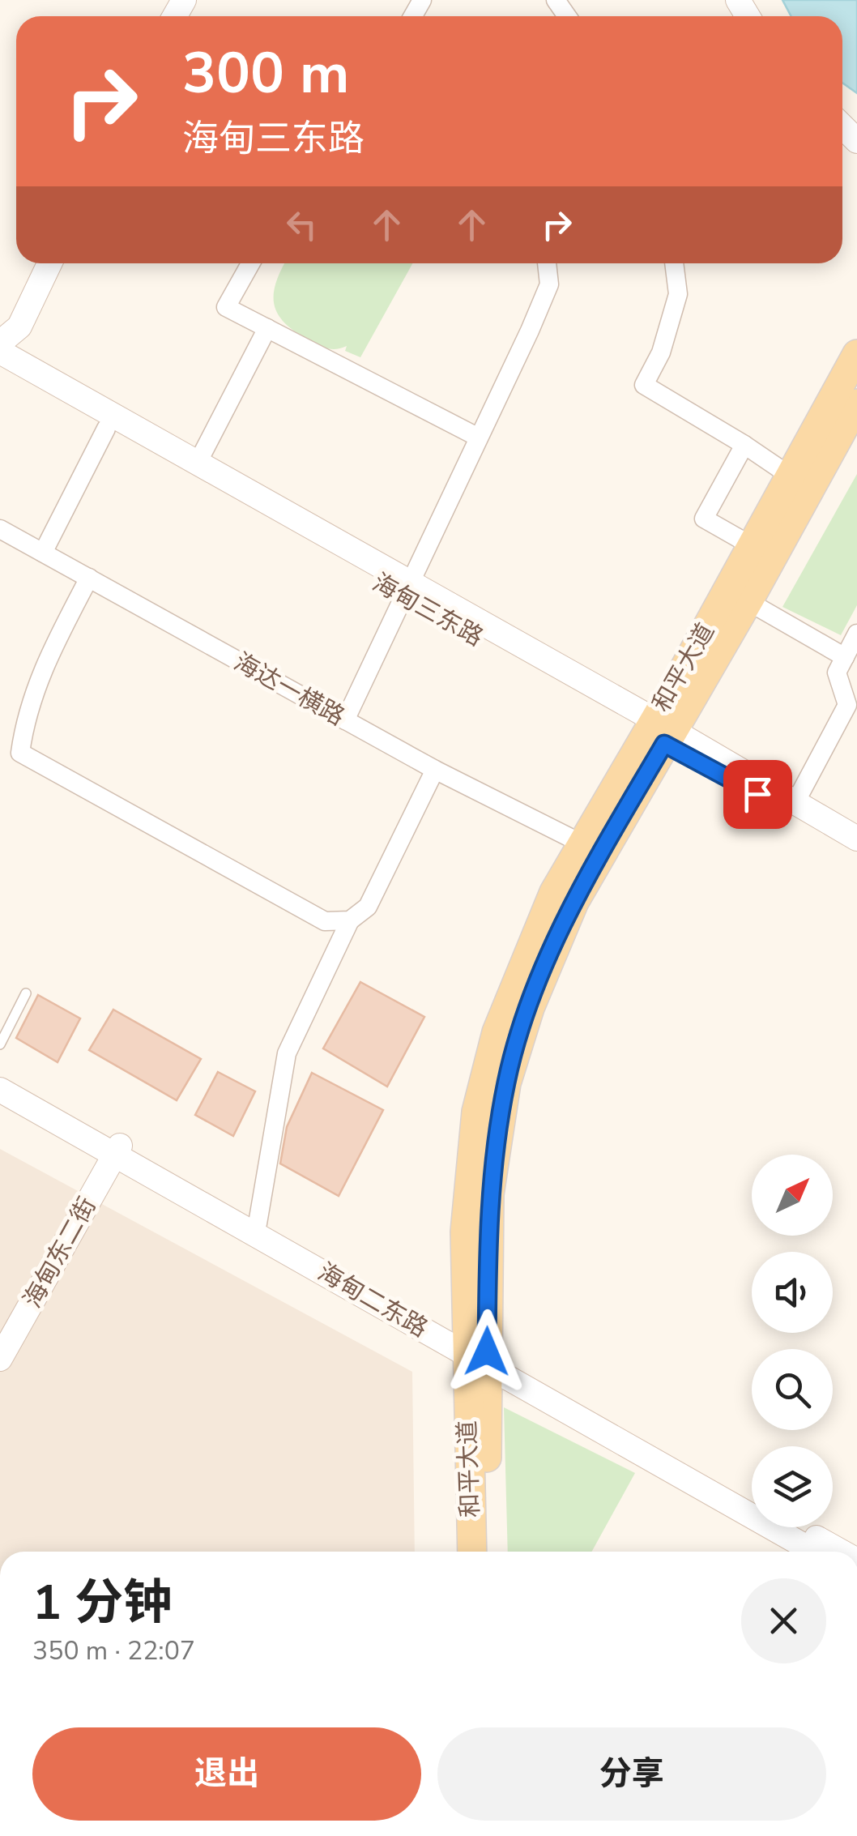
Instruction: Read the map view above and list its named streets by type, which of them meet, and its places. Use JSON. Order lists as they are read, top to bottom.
{
  "streets": {
    "main road": [
      "海甸三东路",
      "和平大道",
      "海甸东二街",
      "海甸二东路"
    ],
    "street": ["海达一横路"]
  },
  "crossings": [
    ["和平大道", "海达一横路"],
    ["和平大道", "海甸二东路"],
    ["海甸东二街", "海甸二东路"]
  ],
  "north": "top right",
  "page": {
    "turn": ["300 m", "海甸三东路"],
    "heading": ["1 分钟", "350 m · 22:07"],
    "buttons": ["退出", "分享"]
  }
}
